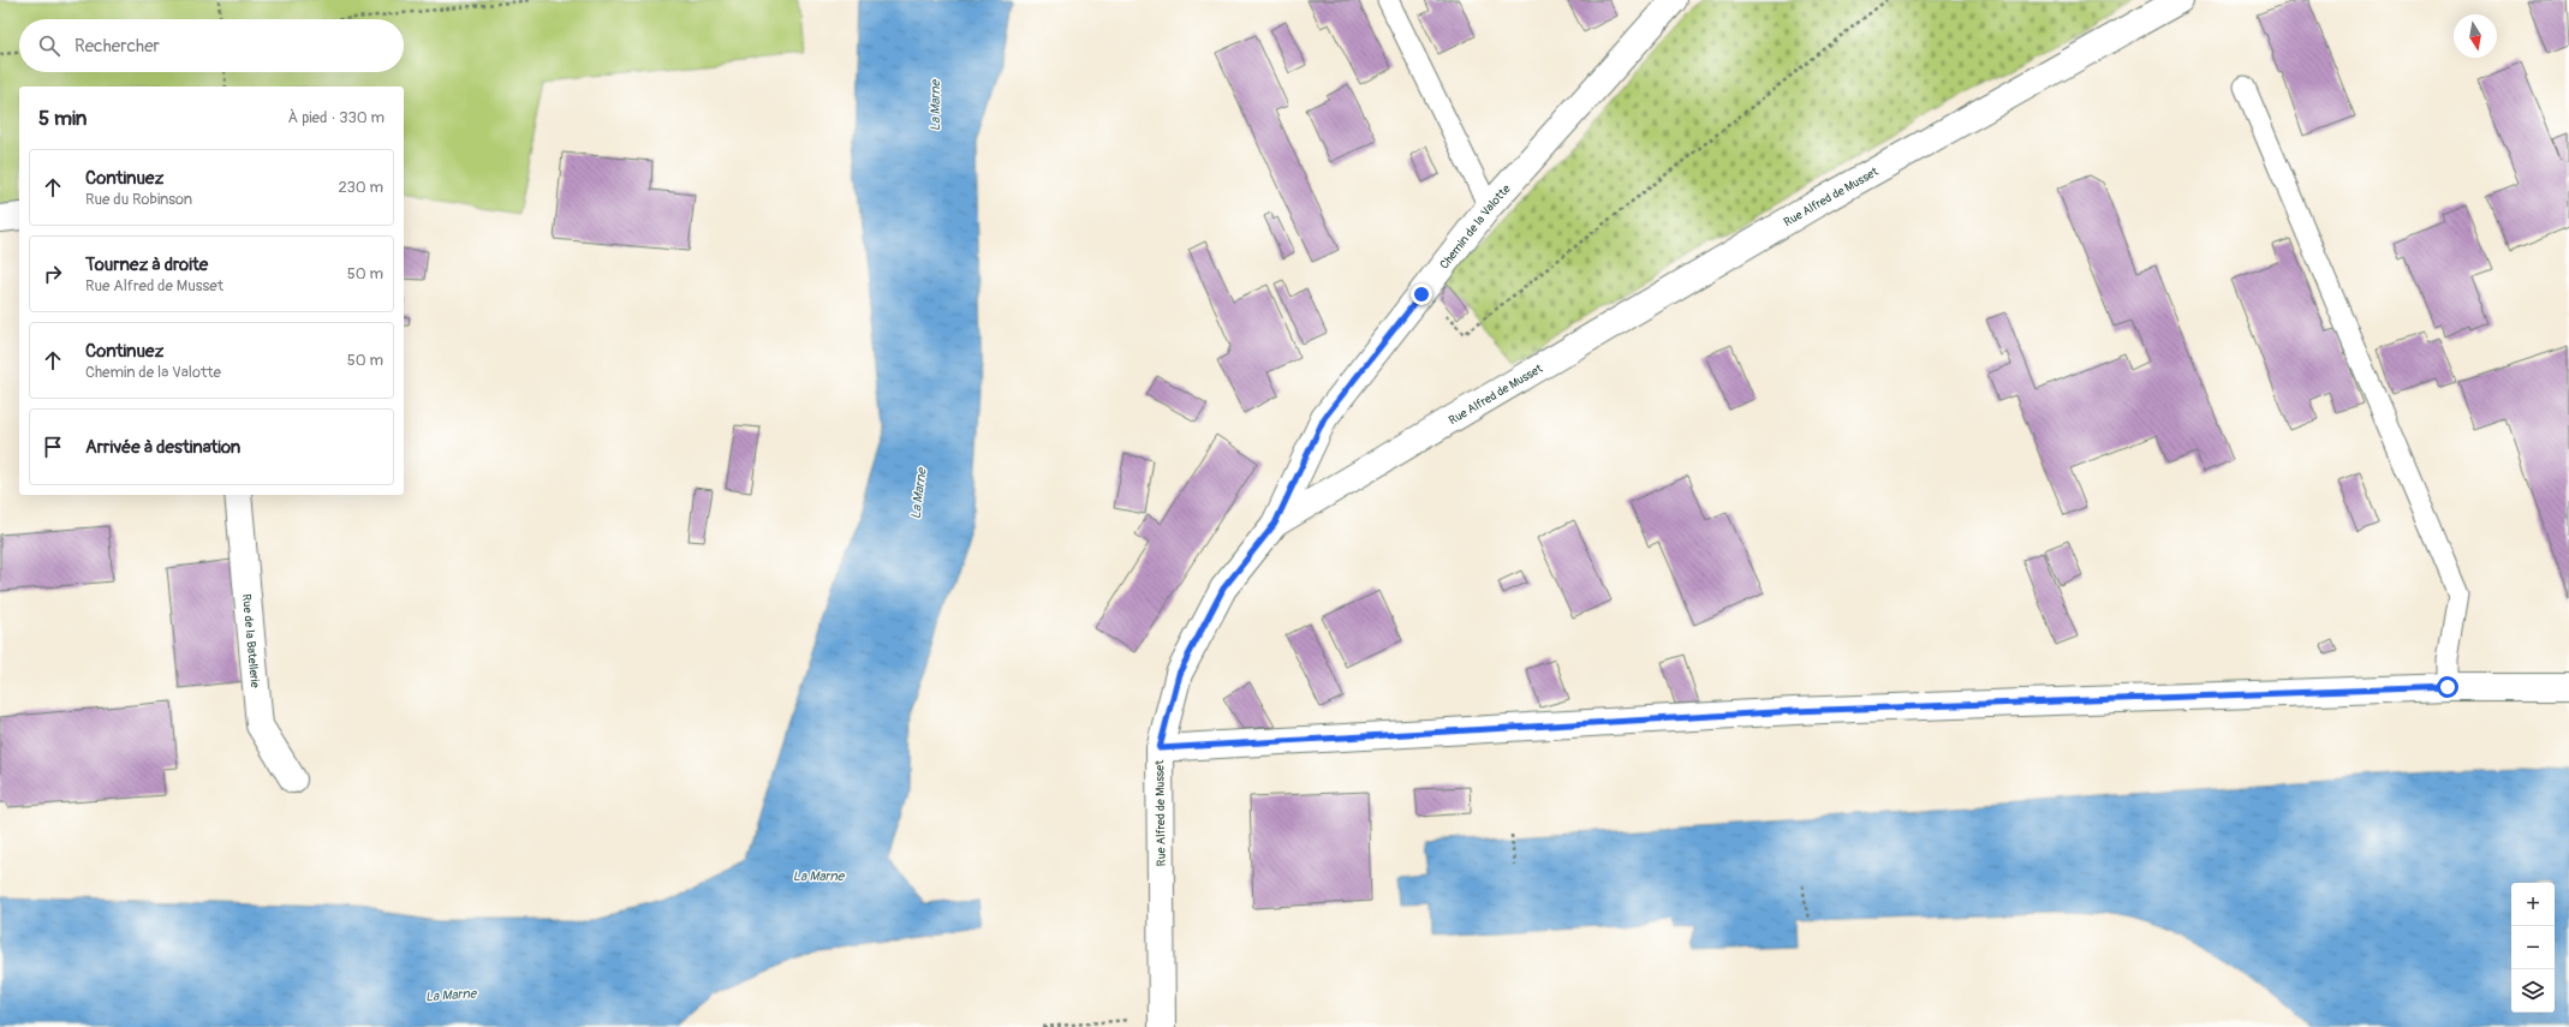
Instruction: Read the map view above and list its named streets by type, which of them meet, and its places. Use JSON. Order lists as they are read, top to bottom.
{
  "streets": {
    "street": ["Rue Alfred de Musset", "Chemin de la Valotte", "Rue de la Batellerie"]
  },
  "crossings": [
    ["Rue Alfred de Musset", "Chemin de la Valotte"]
  ],
  "water": ["La Marne"],
  "north": "bottom",
  "page": {
    "search": "Rechercher",
    "heading": ["5 min", "À pied · 330 m"],
    "list": [
      ["Continuez", "Rue du Robinson", "230 m"],
      ["Tournez à droite", "Rue Alfred de Musset", "50 m"],
      ["Continuez", "Chemin de la Valotte", "50 m"],
      "Arrivée à destination"
    ],
    "map_buttons": ["+", "−"]
  }
}
